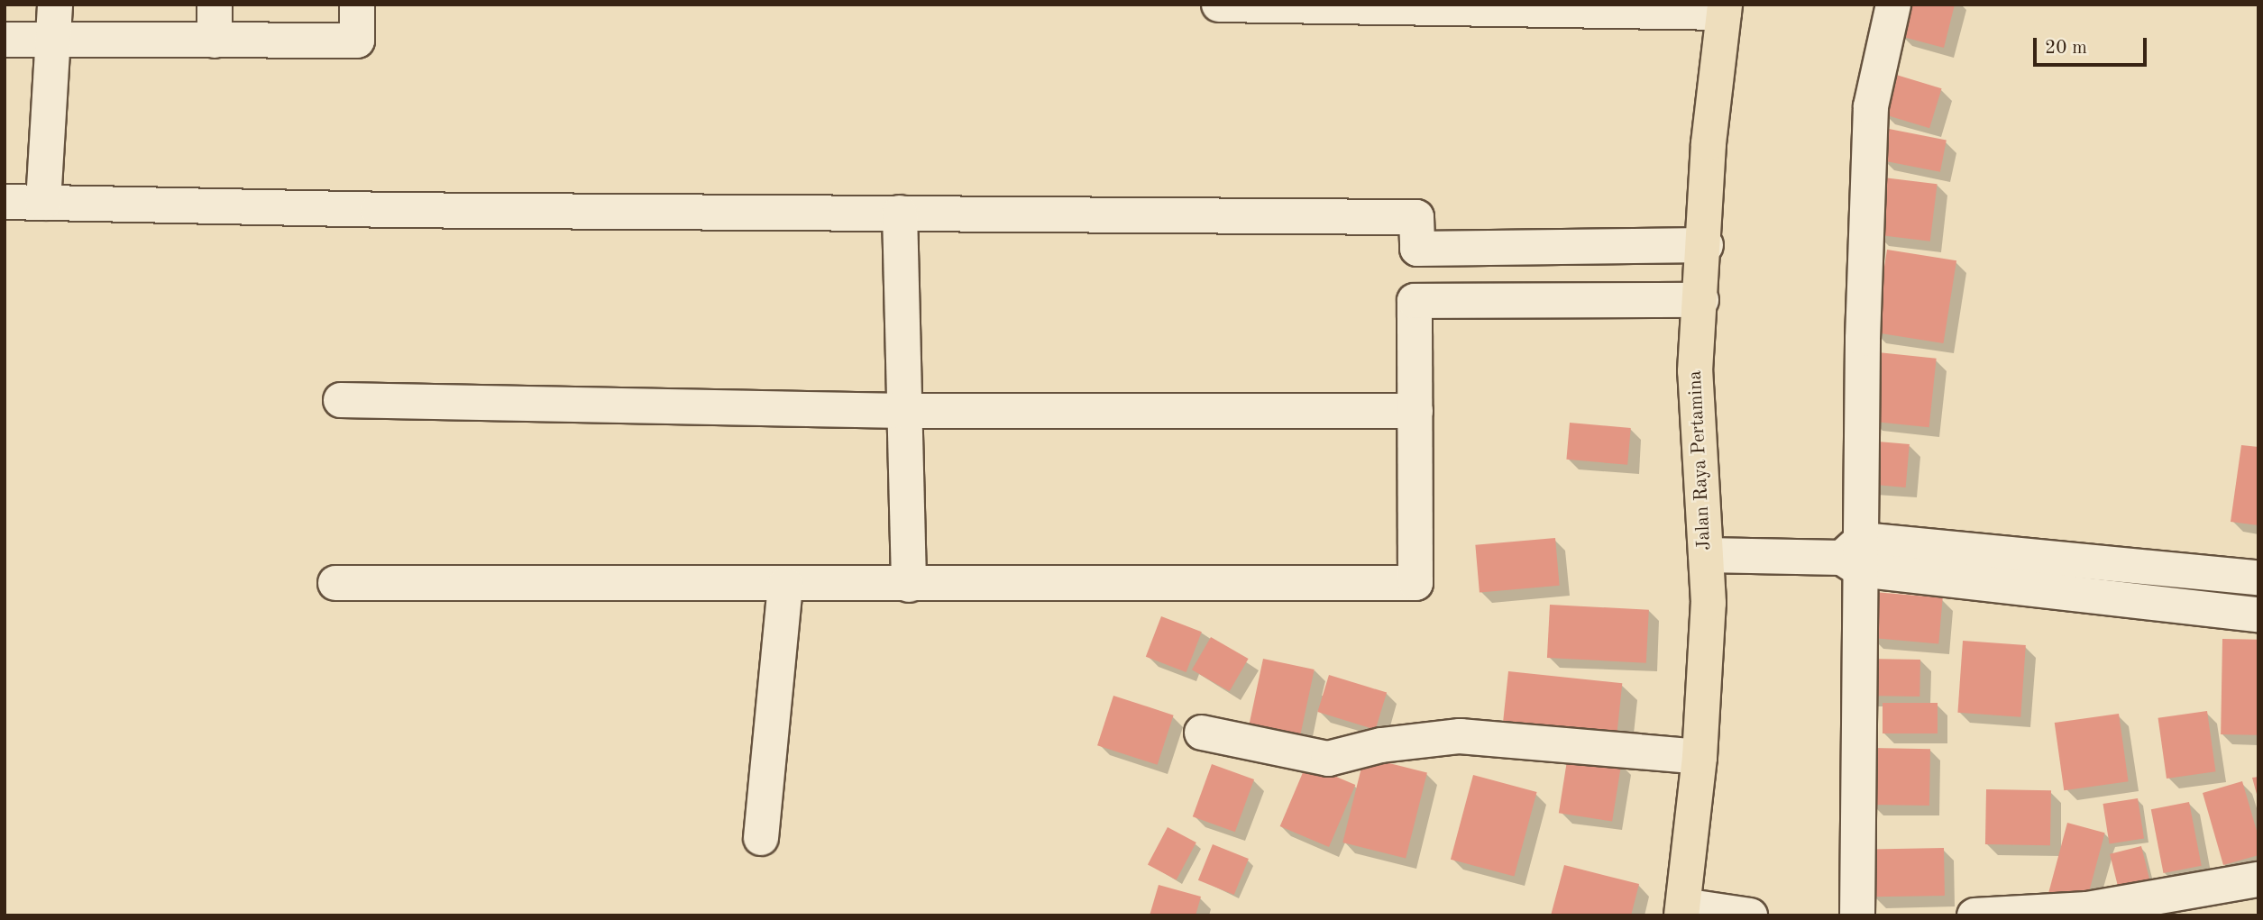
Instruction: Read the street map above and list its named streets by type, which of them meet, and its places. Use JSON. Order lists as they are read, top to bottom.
{
  "streets": {
    "main road": ["Jalan Raya Pertamina"]
  },
  "scale_bar": "20 m"
}
